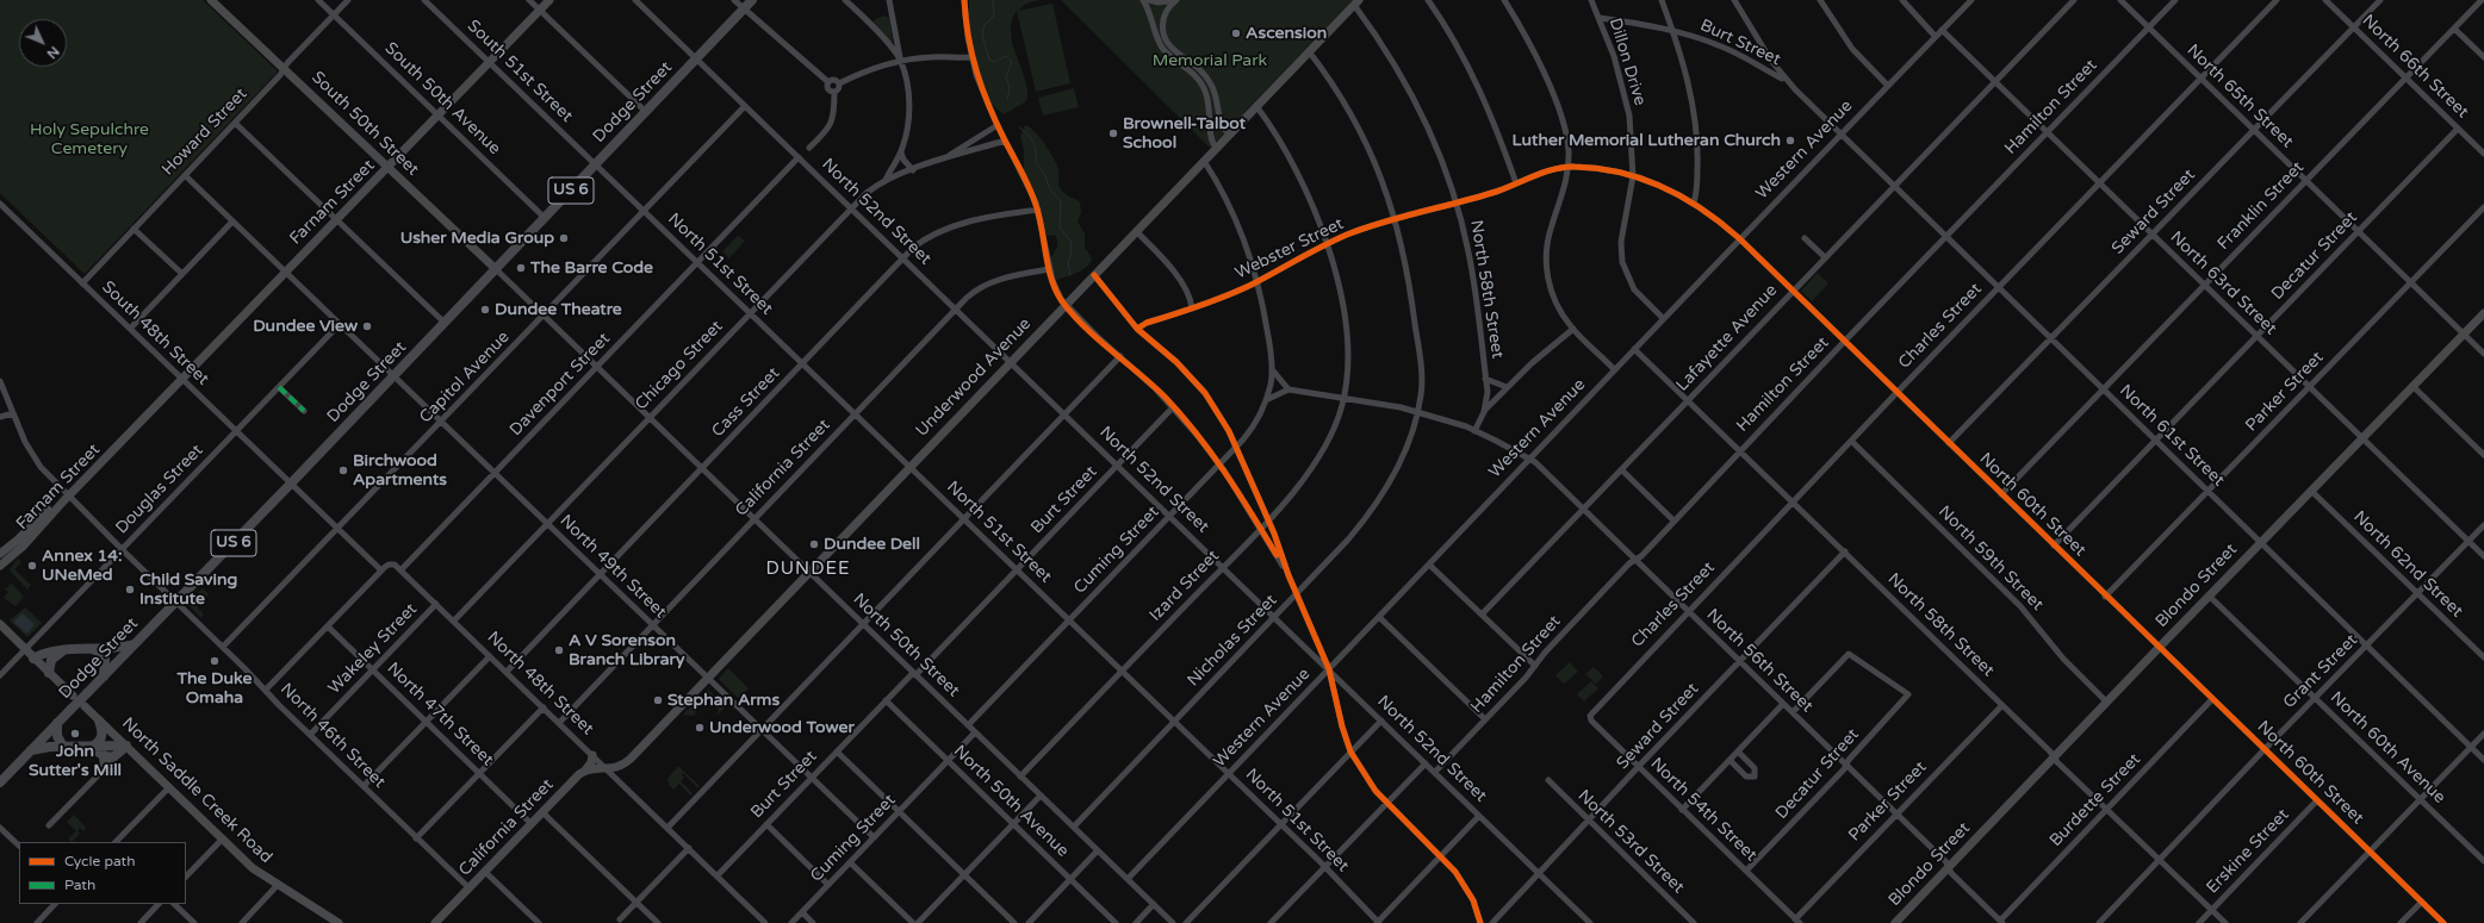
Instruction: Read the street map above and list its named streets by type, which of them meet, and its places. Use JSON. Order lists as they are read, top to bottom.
{
  "streets": {
    "highway": ["Dodge Street", "US 6"],
    "main road": [
      "South 50th Street",
      "Farnam Street",
      "Underwood Avenue",
      "California Street",
      "Blondo Street",
      "North Saddle Creek Road"
    ],
    "street": [
      "Burt Street",
      "Dillon Drive",
      "North 66th Street",
      "South 51st Street",
      "North 65th Street",
      "South 50th Avenue",
      "Hamilton Street",
      "Howard Street",
      "Western Avenue",
      "Franklin Street",
      "North 52nd Street",
      "Seward Street",
      "Webster Street",
      "Decatur Street",
      "North 51st Street",
      "North 63rd Street",
      "North 58th Street",
      "Charles Street",
      "South 48th Street",
      "Lafayette Avenue",
      "Chicago Street",
      "Capitol Avenue",
      "Davenport Street",
      "Parker Street",
      "Cass Street",
      "North 61st Street",
      "Douglas Street",
      "North 60th Street",
      "Cuming Street",
      "North 59th Street",
      "North 62nd Street",
      "North 49th Street",
      "Izard Street",
      "Nicholas Street",
      "North 50th Street",
      "Wakeley Street",
      "North 56th Street",
      "Grant Street",
      "North 48th Street",
      "North 47th Street",
      "North 46th Street",
      "North 60th Avenue",
      "Burdette Street",
      "North 50th Avenue",
      "North 54th Street",
      "North 53rd Street",
      "Erskine Street"
    ]
  },
  "crossings": [
    ["Burt Street", "Dillon Drive"],
    ["Burt Street", "North 52nd Street"],
    ["Burt Street", "North 51st Street"],
    ["Burt Street", "North 61st Street"],
    ["Burt Street", "North 49th Street"],
    ["Burt Street", "North 50th Street"],
    ["Burt Street", "North 48th Street"],
    ["Burt Street", "North 50th Avenue"],
    ["Dillon Drive", "Western Avenue"],
    ["Dillon Drive", "North 60th Street"],
    ["North 66th Street", "Franklin Street"],
    ["North 66th Street", "Seward Street"],
    ["North 66th Street", "Decatur Street"],
    ["South 51st Street", "Dodge Street"],
    ["South 51st Street", "Farnam Street"],
    ["South 51st Street", "North 51st Street"],
    ["North 65th Street", "Hamilton Street"],
    ["North 65th Street", "Franklin Street"],
    ["North 65th Street", "Seward Street"],
    ["North 65th Street", "Decatur Street"],
    ["North 65th Street", "Charles Street"],
    ["North 65th Street", "Parker Street"],
    ["North 65th Street", "Blondo Street"],
    ["South 50th Avenue", "Dodge Street"],
    ["South 50th Avenue", "Howard Street"],
    ["South 50th Avenue", "Farnam Street"],
    ["Dodge Street", "South 50th Street"],
    ["Dodge Street", "North 52nd Street"],
    ["Dodge Street", "North 51st Street"],
    ["Dodge Street", "South 48th Street"],
    ["Dodge Street", "North 49th Street"],
    ["Dodge Street", "North 50th Street"],
    ["Dodge Street", "North 46th Street"],
    ["Hamilton Street", "North 52nd Street"],
    ["Hamilton Street", "North 63rd Street"],
    ["Hamilton Street", "North 58th Street"],
    ["Hamilton Street", "North 61st Street"],
    ["Hamilton Street", "North 60th Street"],
    ["Hamilton Street", "North 56th Street"],
    ["South 50th Street", "Howard Street"],
    ["South 50th Street", "Farnam Street"],
    ["South 50th Street", "North 50th Street"],
    ["Howard Street", "South 48th Street"],
    ["Howard Street", "North 49th Street"],
    ["Western Avenue", "North 52nd Street"],
    ["Western Avenue", "North 51st Street"],
    ["Western Avenue", "North 63rd Street"],
    ["Western Avenue", "North 58th Street"],
    ["Western Avenue", "North 61st Street"],
    ["Western Avenue", "North 60th Street"],
    ["Western Avenue", "North 50th Street"],
    ["Western Avenue", "North 56th Street"],
    ["Farnam Street", "South 48th Street"],
    ["Farnam Street", "North 49th Street"],
    ["Farnam Street", "North 46th Street"],
    ["Franklin Street", "North 63rd Street"],
    ["Franklin Street", "North 61st Street"],
    ["Franklin Street", "North 60th Street"],
    ["North 52nd Street", "Seward Street"],
    ["North 52nd Street", "Chicago Street"],
    ["North 52nd Street", "Capitol Avenue"],
    ["North 52nd Street", "Underwood Avenue"],
    ["North 52nd Street", "Davenport Street"],
    ["North 52nd Street", "Cass Street"],
    ["North 52nd Street", "California Street"],
    ["North 52nd Street", "Cuming Street"],
    ["North 52nd Street", "Izard Street"],
    ["North 52nd Street", "Nicholas Street"],
    ["Seward Street", "North 63rd Street"],
    ["Seward Street", "North 58th Street"],
    ["Seward Street", "North 61st Street"],
    ["Seward Street", "North 60th Street"],
    ["Seward Street", "North 56th Street"],
    ["Seward Street", "North 54th Street"],
    ["Seward Street", "North 53rd Street"],
    ["Webster Street", "North 58th Street"],
    ["Webster Street", "North 60th Street"],
    ["Webster Street", "Izard Street"],
    ["Webster Street", "Nicholas Street"],
    ["Decatur Street", "North 63rd Street"],
    ["Decatur Street", "North 61st Street"],
    ["Decatur Street", "North 60th Street"],
    ["Decatur Street", "North 56th Street"],
    ["Decatur Street", "North 54th Street"],
    ["North 51st Street", "Chicago Street"],
    ["North 51st Street", "Capitol Avenue"],
    ["North 51st Street", "Underwood Avenue"],
    ["North 51st Street", "Davenport Street"],
    ["North 51st Street", "Cass Street"],
    ["North 51st Street", "California Street"],
    ["North 51st Street", "Cuming Street"],
    ["North 51st Street", "Izard Street"],
    ["North 51st Street", "Nicholas Street"],
    ["North 63rd Street", "Charles Street"],
    ["North 63rd Street", "Lafayette Avenue"],
    ["North 63rd Street", "Parker Street"],
    ["North 63rd Street", "Blondo Street"],
    ["North 63rd Street", "Grant Street"],
    ["North 58th Street", "Charles Street"],
    ["North 58th Street", "Lafayette Avenue"],
    ["North 58th Street", "Underwood Avenue"],
    ["North 58th Street", "Parker Street"],
    ["North 58th Street", "Blondo Street"],
    ["North 58th Street", "North 56th Street"],
    ["North 58th Street", "Grant Street"],
    ["North 58th Street", "Burdette Street"],
    ["North 58th Street", "Erskine Street"],
    ["Charles Street", "North 61st Street"],
    ["Charles Street", "North 60th Street"],
    ["Charles Street", "North 59th Street"],
    ["Charles Street", "North 56th Street"],
    ["Charles Street", "North 54th Street"],
    ["South 48th Street", "Douglas Street"],
    ["Lafayette Avenue", "North 61st Street"],
    ["Lafayette Avenue", "North 60th Street"],
    ["Lafayette Avenue", "North 56th Street"],
    ["Chicago Street", "North 49th Street"],
    ["Chicago Street", "North 50th Street"],
    ["Chicago Street", "North 48th Street"],
    ["Capitol Avenue", "North 49th Street"],
    ["Capitol Avenue", "North 50th Street"],
    ["Capitol Avenue", "North 46th Street"],
    ["Underwood Avenue", "North 49th Street"],
    ["Underwood Avenue", "Izard Street"],
    ["Underwood Avenue", "Nicholas Street"],
    ["Underwood Avenue", "North 50th Street"],
    ["Underwood Avenue", "North 48th Street"],
    ["Davenport Street", "North 49th Street"],
    ["Davenport Street", "North 50th Street"],
    ["Davenport Street", "North 48th Street"],
    ["Parker Street", "North 61st Street"],
    ["Parker Street", "North 60th Street"],
    ["Parker Street", "North 56th Street"],
    ["Parker Street", "North 54th Street"],
    ["Cass Street", "North 49th Street"],
    ["Cass Street", "North 50th Street"],
    ["Cass Street", "North 48th Street"],
    ["North 61st Street", "Blondo Street"],
    ["North 61st Street", "Grant Street"],
    ["California Street", "North 49th Street"],
    ["California Street", "North 50th Street"],
    ["California Street", "North 48th Street"],
    ["California Street", "North 47th Street"],
    ["California Street", "North 46th Street"],
    ["Douglas Street", "North 49th Street"],
    ["Douglas Street", "North 46th Street"],
    ["North 60th Street", "Blondo Street"],
    ["North 60th Street", "Grant Street"],
    ["North 60th Street", "Burdette Street"],
    ["North 60th Street", "Erskine Street"],
    ["Cuming Street", "North 49th Street"],
    ["Cuming Street", "North 50th Street"],
    ["Cuming Street", "North 50th Avenue"],
    ["North 59th Street", "Blondo Street"],
    ["North 62nd Street", "Blondo Street"],
    ["North 62nd Street", "Grant Street"],
    ["Izard Street", "North 50th Street"],
    ["Izard Street", "North 56th Street"],
    ["Blondo Street", "North 56th Street"],
    ["Blondo Street", "North 60th Avenue"],
    ["Nicholas Street", "North 50th Street"],
    ["Nicholas Street", "North 56th Street"],
    ["Wakeley Street", "North 48th Street"],
    ["Wakeley Street", "North 47th Street"],
    ["Wakeley Street", "North 46th Street"],
    ["North 56th Street", "Burdette Street"],
    ["Grant Street", "North 60th Avenue"]
  ],
  "districts": ["DUNDEE"],
  "parks": ["Memorial Park", "Holy Sepulchre Cemetery"],
  "places": [
    "Ascension",
    "Brownell-Talbot School",
    "Luther Memorial Lutheran Church",
    "Usher Media Group",
    "The Barre Code",
    "Dundee Theatre",
    "Dundee View",
    "Birchwood Apartments",
    "Dundee Dell",
    "Annex 14: UNeMed",
    "Child Saving Institute",
    "A V Sorenson Branch Library",
    "The Duke Omaha",
    "Stephan Arms",
    "Underwood Tower",
    "John Sutter's Mill"
  ],
  "legend": ["Cycle path", "Path"],
  "north": "bottom right"
}
